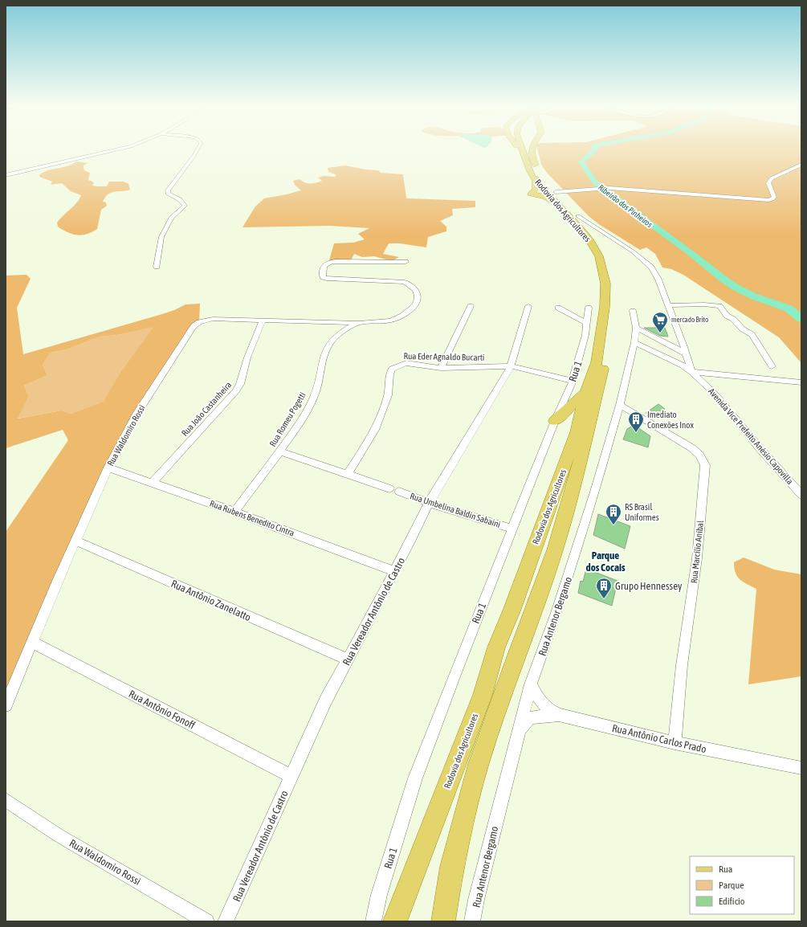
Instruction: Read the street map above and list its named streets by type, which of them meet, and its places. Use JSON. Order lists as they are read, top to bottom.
{
  "streets": {
    "main road": ["Rodovia dos Agricultores"],
    "street": [
      "Rua Eder Agnaldo Bucarti",
      "Rua 1",
      "Rua João Castanheira",
      "Rua Romeu Pogetti",
      "Rua Waldomiro Rossi",
      "Avenida Vice Prefeito Anésio Capovilla",
      "Rua Umbelina Baldin Sabaini",
      "Rua Rubens Benedito Cintra",
      "Rua Marcílio Aníbal",
      "Rua Antônio Zanelatto",
      "Rua Vereador Antônio de Castro",
      "Rua Antenor Bergamo",
      "Rua Antônio Fonoff",
      "Rua Antônio Carlos Prado"
    ]
  },
  "crossings": [
    ["Rodovia dos Agricultores", "Avenida Vice Prefeito Anésio Capovilla"],
    ["Rua Eder Agnaldo Bucarti", "Rua 1"],
    ["Rua Eder Agnaldo Bucarti", "Rua Vereador Antônio de Castro"],
    ["Rua 1", "Rua Umbelina Baldin Sabaini"],
    ["Rua João Castanheira", "Rua Waldomiro Rossi"],
    ["Rua João Castanheira", "Rua Rubens Benedito Cintra"],
    ["Rua Romeu Pogetti", "Rua Waldomiro Rossi"],
    ["Rua Romeu Pogetti", "Rua Rubens Benedito Cintra"],
    ["Rua Waldomiro Rossi", "Rua Rubens Benedito Cintra"],
    ["Rua Waldomiro Rossi", "Rua Antônio Zanelatto"],
    ["Rua Waldomiro Rossi", "Rua Antônio Fonoff"],
    ["Rua Umbelina Baldin Sabaini", "Rua Vereador Antônio de Castro"],
    ["Rua Rubens Benedito Cintra", "Rua Vereador Antônio de Castro"],
    ["Rua Marcílio Aníbal", "Rua Antenor Bergamo"],
    ["Rua Marcílio Aníbal", "Rua Antônio Carlos Prado"],
    ["Rua Antônio Zanelatto", "Rua Vereador Antônio de Castro"],
    ["Rua Vereador Antônio de Castro", "Rua Antônio Fonoff"],
    ["Rua Antenor Bergamo", "Rua Antônio Carlos Prado"]
  ],
  "districts": ["Parque dos Cocais"],
  "water": ["Ribeirão dos Pinheiros"],
  "places": {
    "supermarket": ["mercado Brito"],
    "building": ["Imediato Conexões Inox", "RS Brasil Uniformes", "Grupo Hennessey"]
  },
  "legend": ["Rua", "Parque", "Edifício"]
}
